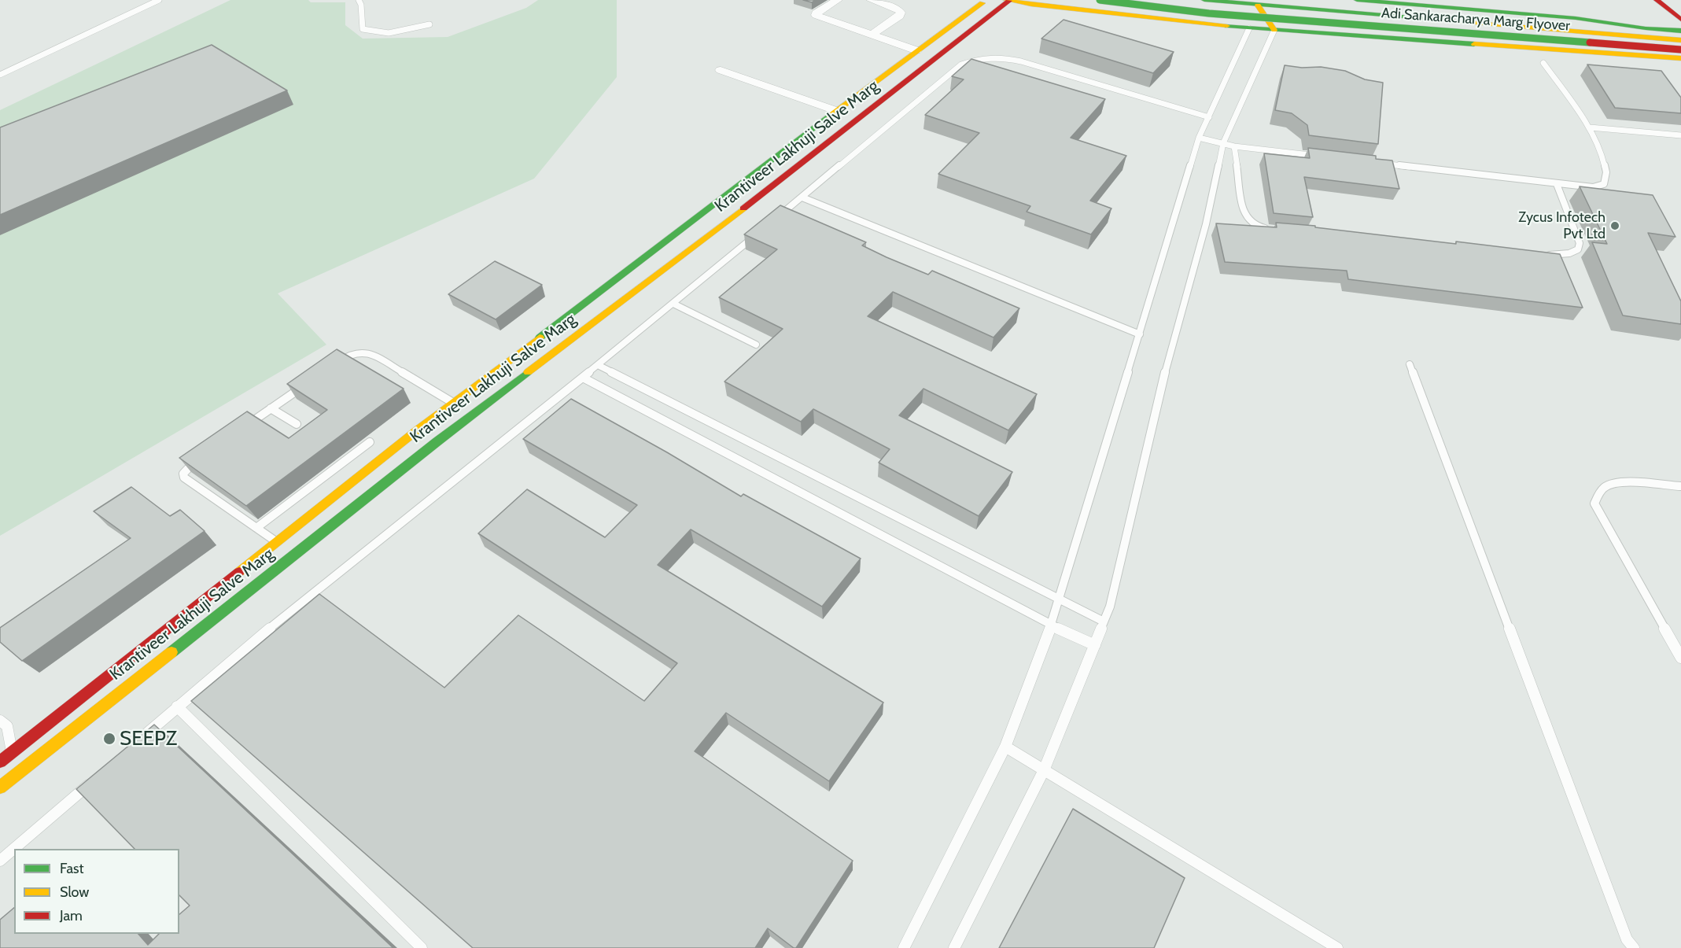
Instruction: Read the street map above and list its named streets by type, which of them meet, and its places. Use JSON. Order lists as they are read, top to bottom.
{
  "streets": {
    "main road": ["Adi Sankaracharya Marg Flyover", "Krantiveer Lakhuji Salve Marg"]
  },
  "places": ["Zycus Infotech Pvt Ltd", "SEEPZ"],
  "legend": ["Fast", "Slow", "Jam"]
}
